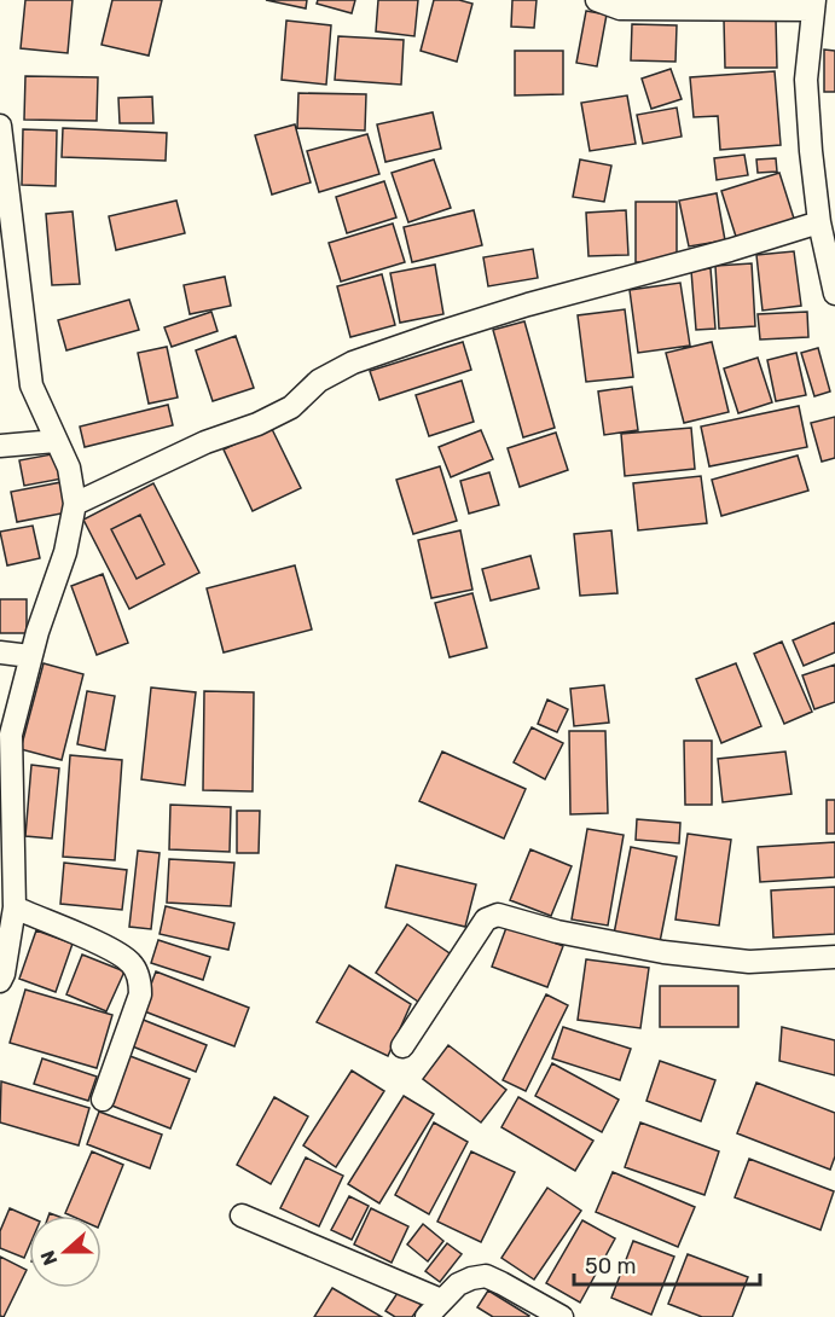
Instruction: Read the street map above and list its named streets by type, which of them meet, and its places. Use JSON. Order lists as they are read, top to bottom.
{
  "scale_bar": "50 m",
  "north": "left"
}
